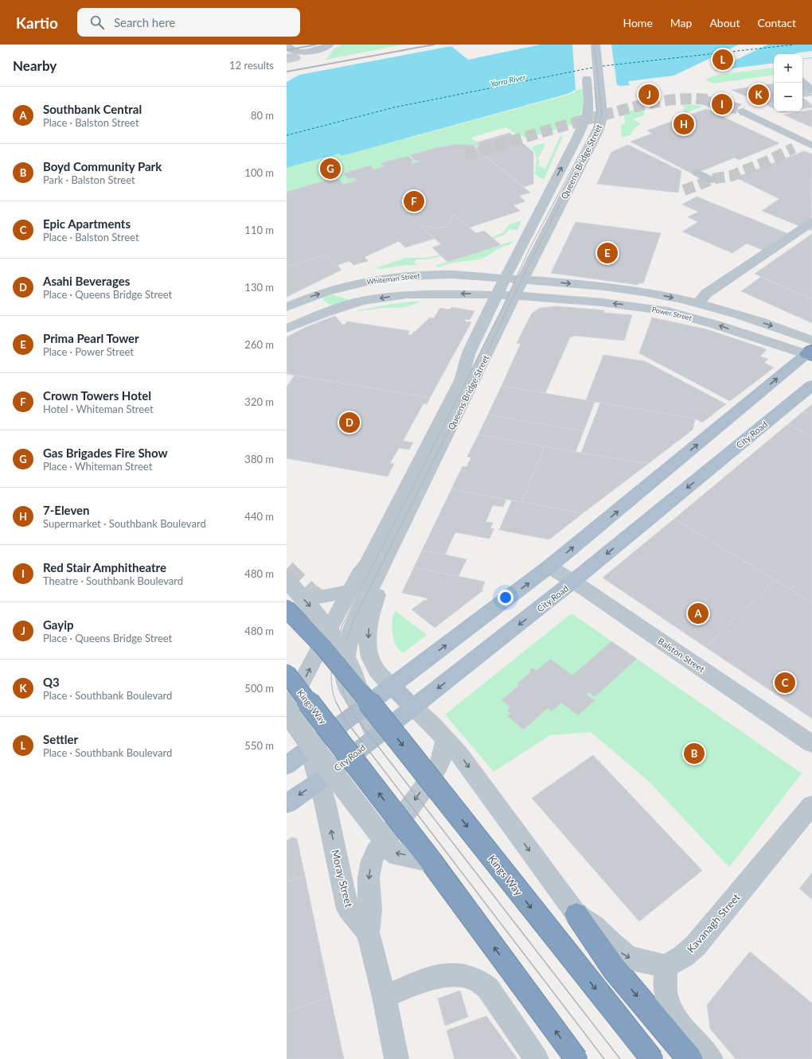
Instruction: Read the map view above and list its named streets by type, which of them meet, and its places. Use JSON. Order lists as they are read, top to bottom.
{
  "streets": {
    "highway": ["Kings Way"],
    "main road": ["Queens Bridge Street", "City Road"],
    "street": [
      "Whiteman Street",
      "Power Street",
      "Balston Street",
      "Moray Street",
      "Kavanagh Street"
    ]
  },
  "crossings": [
    ["Queens Bridge Street", "Whiteman Street"],
    ["Queens Bridge Street", "Power Street"],
    ["Queens Bridge Street", "City Road"],
    ["Queens Bridge Street", "Kings Way"],
    ["Queens Bridge Street", "Moray Street"],
    ["Whiteman Street", "Power Street"],
    ["City Road", "Balston Street"],
    ["City Road", "Moray Street"]
  ],
  "water": ["Yarra River"],
  "page": {
    "header": "Kartio",
    "search": "Search here",
    "nav": [
      "Home",
      "Map",
      "About",
      "Contact"
    ],
    "heading": ["Nearby", "12 results"],
    "pins": [
      "L",
      "J",
      "K",
      "I",
      "H",
      "G",
      "F",
      "E",
      "D",
      "A",
      "C",
      "B"
    ],
    "map_buttons": ["+", "−"],
    "list": [
      {
        "mark": "A",
        "name": "Southbank Central",
        "note": "Place · Balston Street",
        "value": "80 m"
      },
      {
        "mark": "B",
        "name": "Boyd Community Park",
        "note": "Park · Balston Street",
        "value": "100 m"
      },
      {
        "mark": "C",
        "name": "Epic Apartments",
        "note": "Place · Balston Street",
        "value": "110 m"
      },
      {
        "mark": "D",
        "name": "Asahi Beverages",
        "note": "Place · Queens Bridge Street",
        "value": "130 m"
      },
      {
        "mark": "E",
        "name": "Prima Pearl Tower",
        "note": "Place · Power Street",
        "value": "260 m"
      },
      {
        "mark": "F",
        "name": "Crown Towers Hotel",
        "note": "Hotel · Whiteman Street",
        "value": "320 m"
      },
      {
        "mark": "G",
        "name": "Gas Brigades Fire Show",
        "note": "Place · Whiteman Street",
        "value": "380 m"
      },
      {
        "mark": "H",
        "name": "7-Eleven",
        "note": "Supermarket · Southbank Boulevard",
        "value": "440 m"
      },
      {
        "mark": "I",
        "name": "Red Stair Amphitheatre",
        "note": "Theatre · Southbank Boulevard",
        "value": "480 m"
      },
      {
        "mark": "J",
        "name": "Gayip",
        "note": "Place · Queens Bridge Street",
        "value": "480 m"
      },
      {
        "mark": "K",
        "name": "Q3",
        "note": "Place · Southbank Boulevard",
        "value": "500 m"
      },
      {
        "mark": "L",
        "name": "Settler",
        "note": "Place · Southbank Boulevard",
        "value": "550 m"
      }
    ]
  }
}
